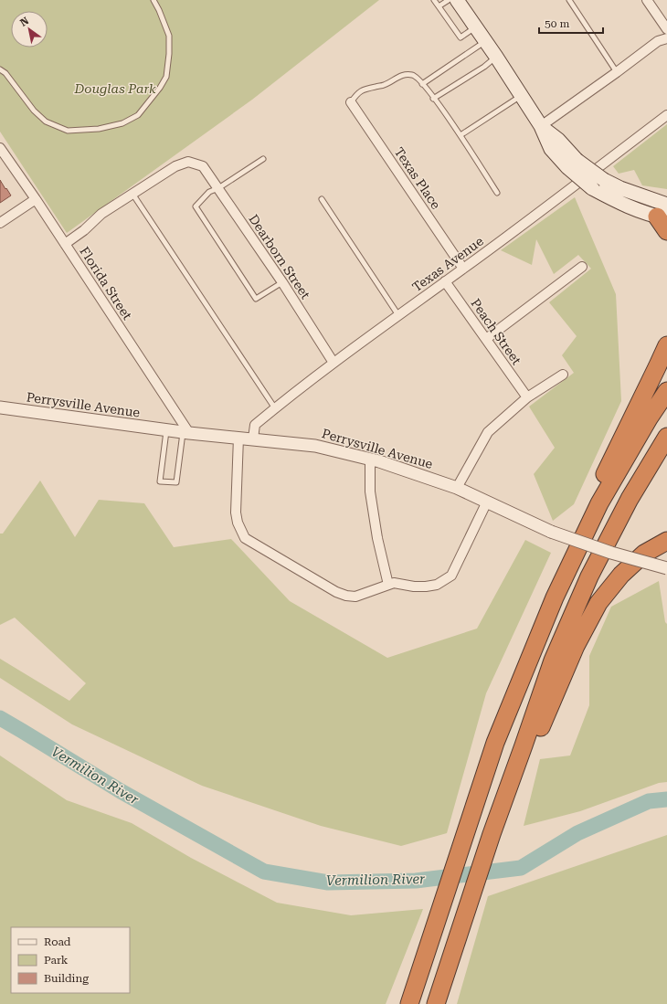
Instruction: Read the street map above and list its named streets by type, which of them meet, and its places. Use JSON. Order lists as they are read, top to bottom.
{
  "streets": {
    "street": [
      "Texas Place",
      "Dearborn Street",
      "Texas Avenue",
      "Florida Street",
      "Peach Street",
      "Perrysville Avenue"
    ]
  },
  "crossings": [
    ["Texas Place", "Texas Avenue"],
    ["Dearborn Street", "Texas Avenue"],
    ["Texas Avenue", "Peach Street"],
    ["Texas Avenue", "Perrysville Avenue"],
    ["Florida Street", "Perrysville Avenue"]
  ],
  "water": ["Vermilion River"],
  "parks": ["Douglas Park"],
  "legend": ["Road", "Park", "Building"],
  "scale_bar": "50 m",
  "north": "top left"
}
